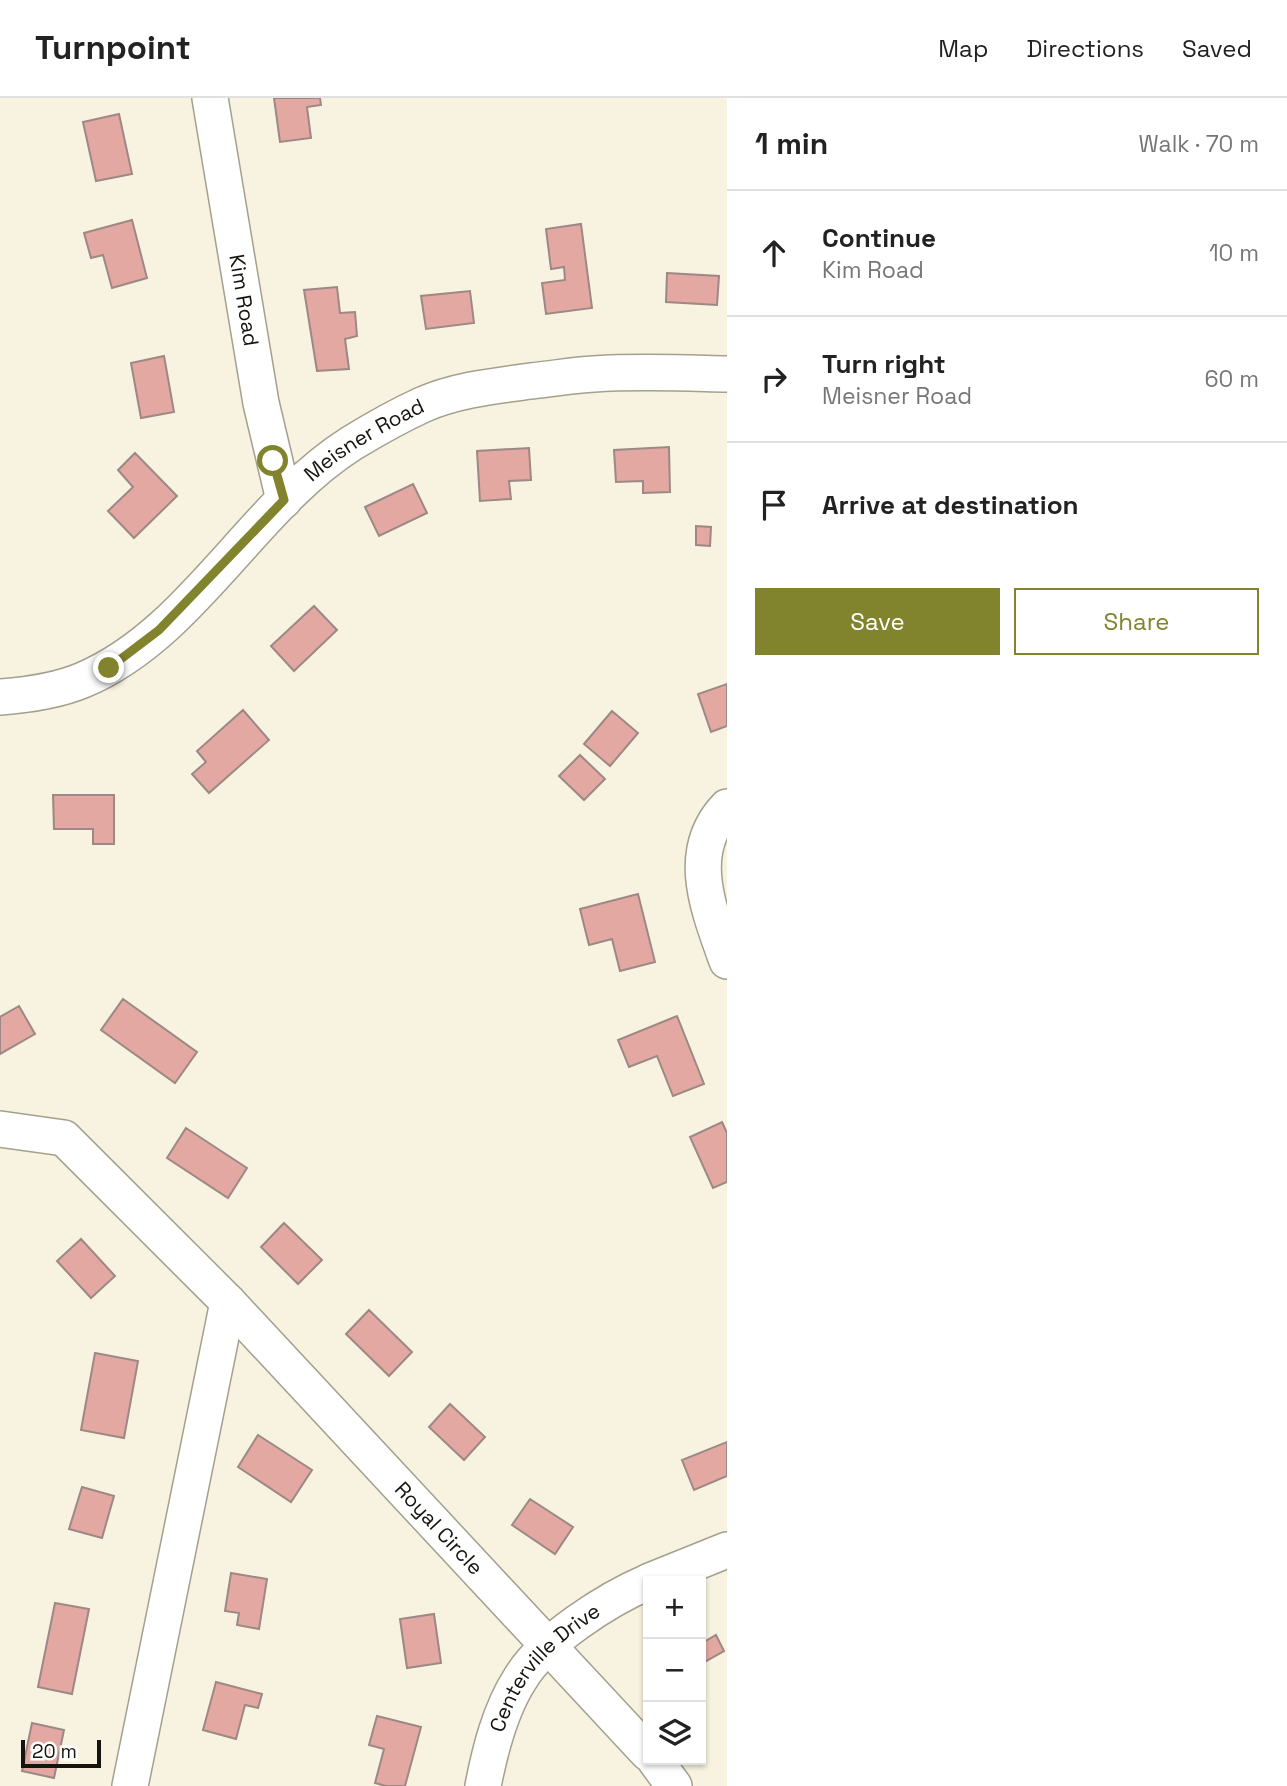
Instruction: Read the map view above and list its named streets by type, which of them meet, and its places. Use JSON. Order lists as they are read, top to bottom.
{
  "streets": {
    "street": [
      "Kim Road",
      "Meisner Road",
      "Royal Circle",
      "Centerville Drive"
    ]
  },
  "crossings": [
    ["Kim Road", "Meisner Road"],
    ["Royal Circle", "Centerville Drive"]
  ],
  "scale_bar": "20 m",
  "page": {
    "header": "Turnpoint",
    "nav": ["Map", "Directions", "Saved"],
    "heading": ["1 min", "Walk · 70 m"],
    "list": [
      ["Continue", "Kim Road", "10 m"],
      ["Turn right", "Meisner Road", "60 m"],
      "Arrive at destination"
    ],
    "buttons": ["Save", "Share"],
    "map_buttons": ["+", "−"],
    "scale": "20 m"
  }
}
